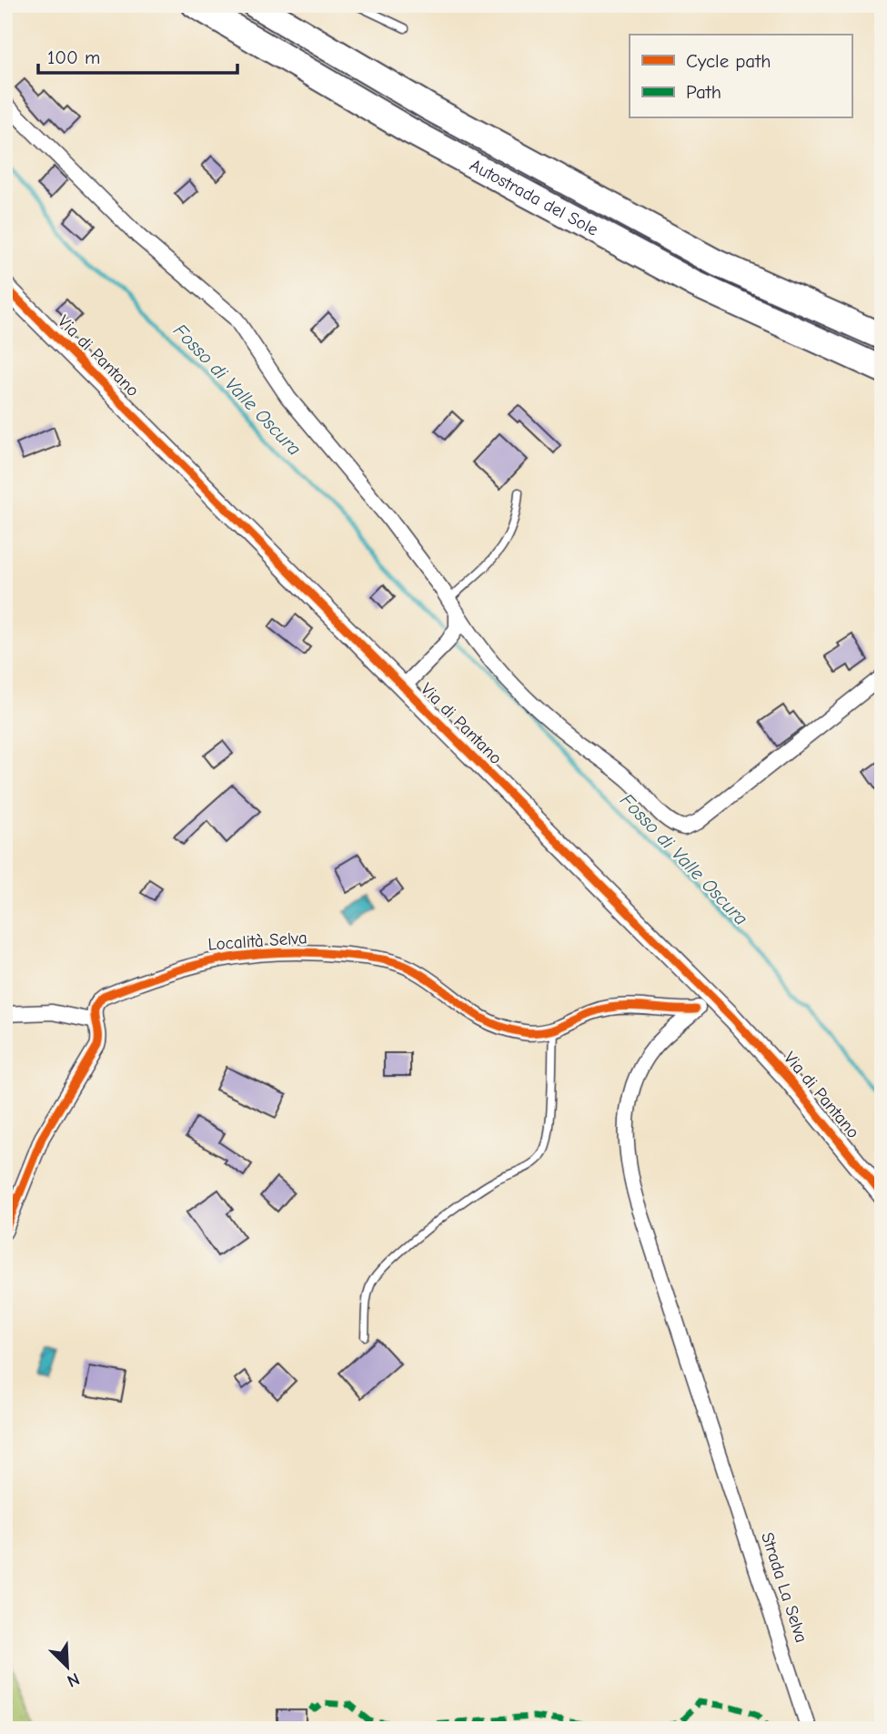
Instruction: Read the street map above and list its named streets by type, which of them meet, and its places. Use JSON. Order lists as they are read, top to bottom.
{
  "streets": {
    "highway": ["Autostrada del Sole"],
    "street": ["Via di Pantano", "Località Selva", "Strada La Selva"]
  },
  "crossings": [
    ["Via di Pantano", "Strada La Selva"],
    ["Località Selva", "Strada La Selva"]
  ],
  "water": ["Fosso di Valle Oscura"],
  "legend": ["Cycle path", "Path"],
  "scale_bar": "100 m",
  "north": "bottom right"
}
